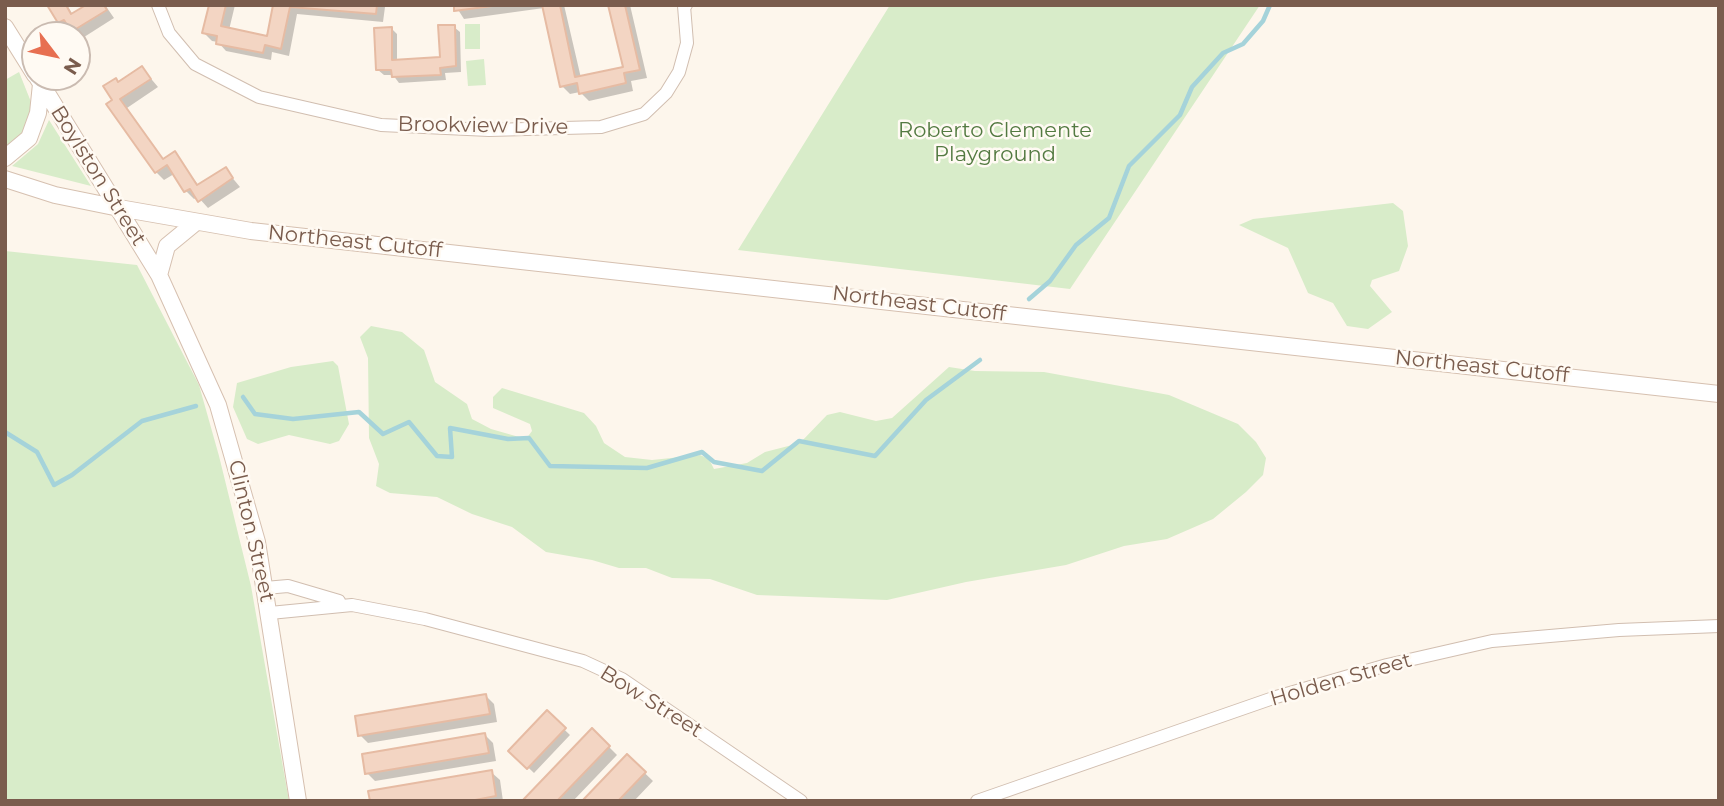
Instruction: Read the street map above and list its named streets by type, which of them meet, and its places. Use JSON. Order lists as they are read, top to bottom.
{
  "streets": {
    "main road": ["Boylston Street", "Northeast Cutoff", "Clinton Street"],
    "street": ["Brookview Drive", "Holden Street", "Bow Street"]
  },
  "crossings": [
    ["Boylston Street", "Northeast Cutoff"],
    ["Boylston Street", "Clinton Street"],
    ["Clinton Street", "Bow Street"]
  ],
  "parks": ["Roberto Clemente Playground"],
  "north": "bottom right"
}
